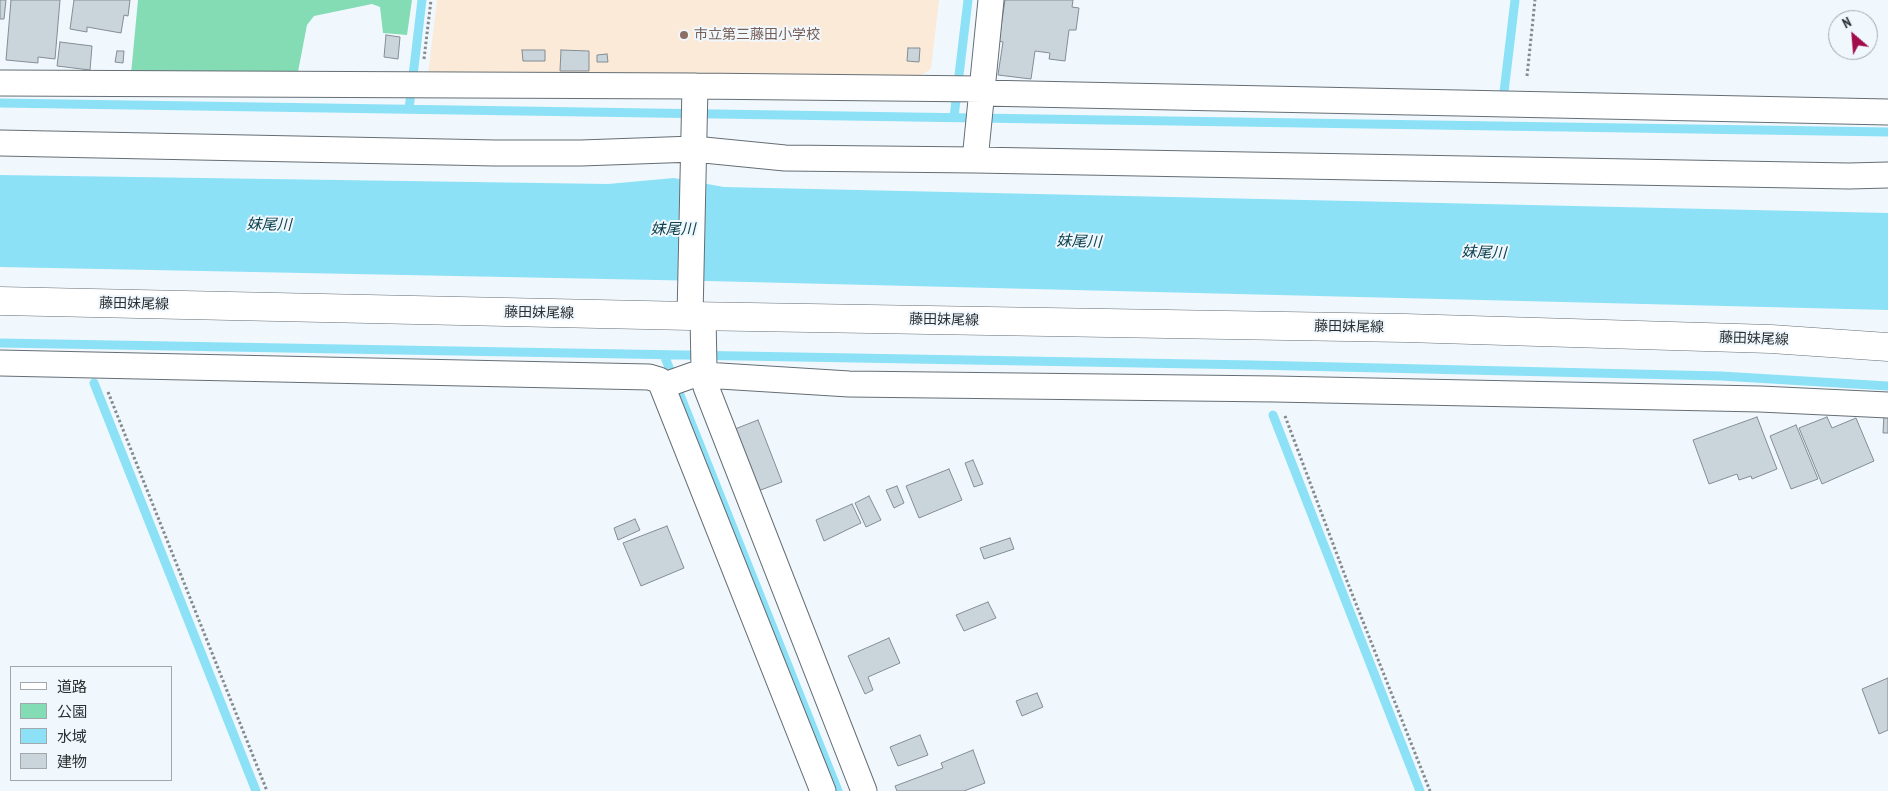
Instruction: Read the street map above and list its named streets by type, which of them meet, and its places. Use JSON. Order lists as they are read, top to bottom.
{
  "streets": {
    "main road": ["藤田妹尾線"]
  },
  "water": ["妹尾川"],
  "places": ["市立第三藤田小学校"],
  "legend": [
    "道路",
    "公園",
    "水域",
    "建物"
  ],
  "north": "top left"
}
